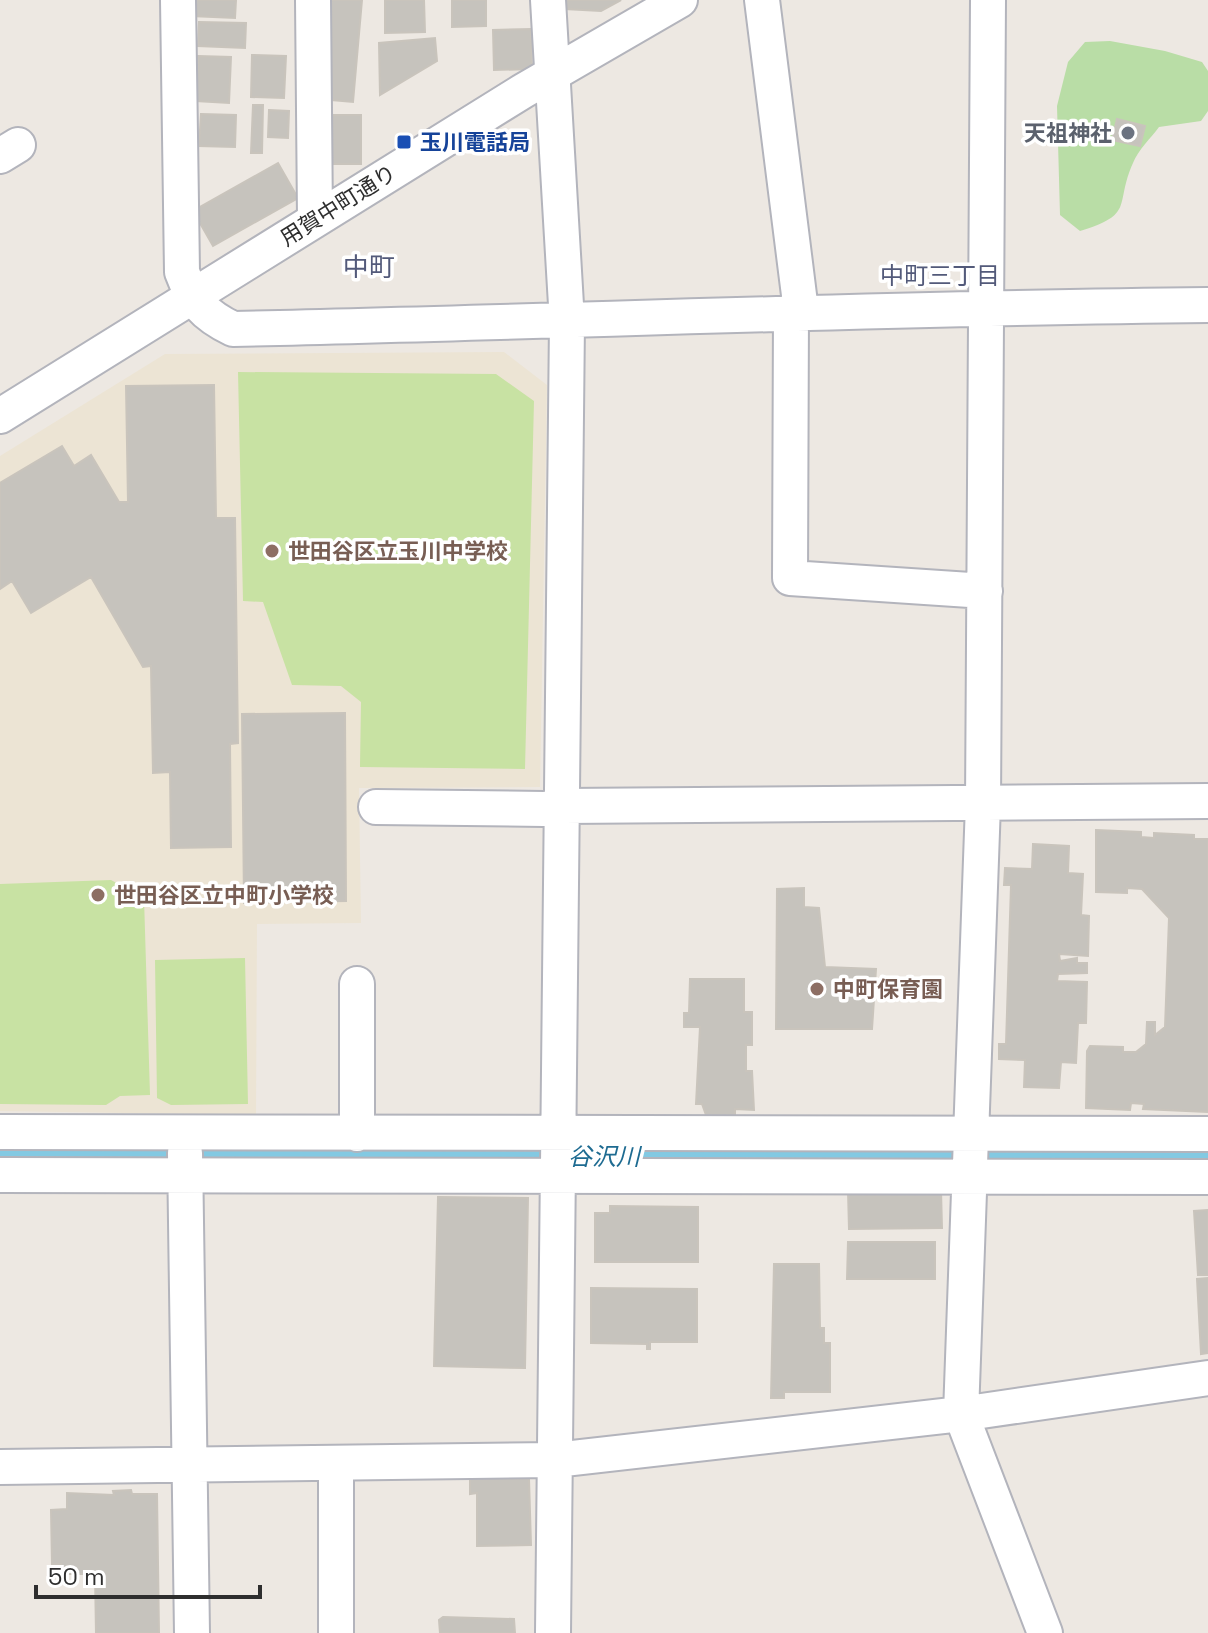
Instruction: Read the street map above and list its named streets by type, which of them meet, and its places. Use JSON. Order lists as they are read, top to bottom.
{
  "streets": {
    "street": ["用賀中町通り"]
  },
  "districts": ["中町", "中町三丁目"],
  "water": ["谷沢川"],
  "places": {
    "other": [
      "天祖神社",
      "世田谷区立玉川中学校",
      "世田谷区立中町小学校",
      "中町保育園"
    ],
    "transit": ["玉川電話局"]
  },
  "scale_bar": "50 m"
}
